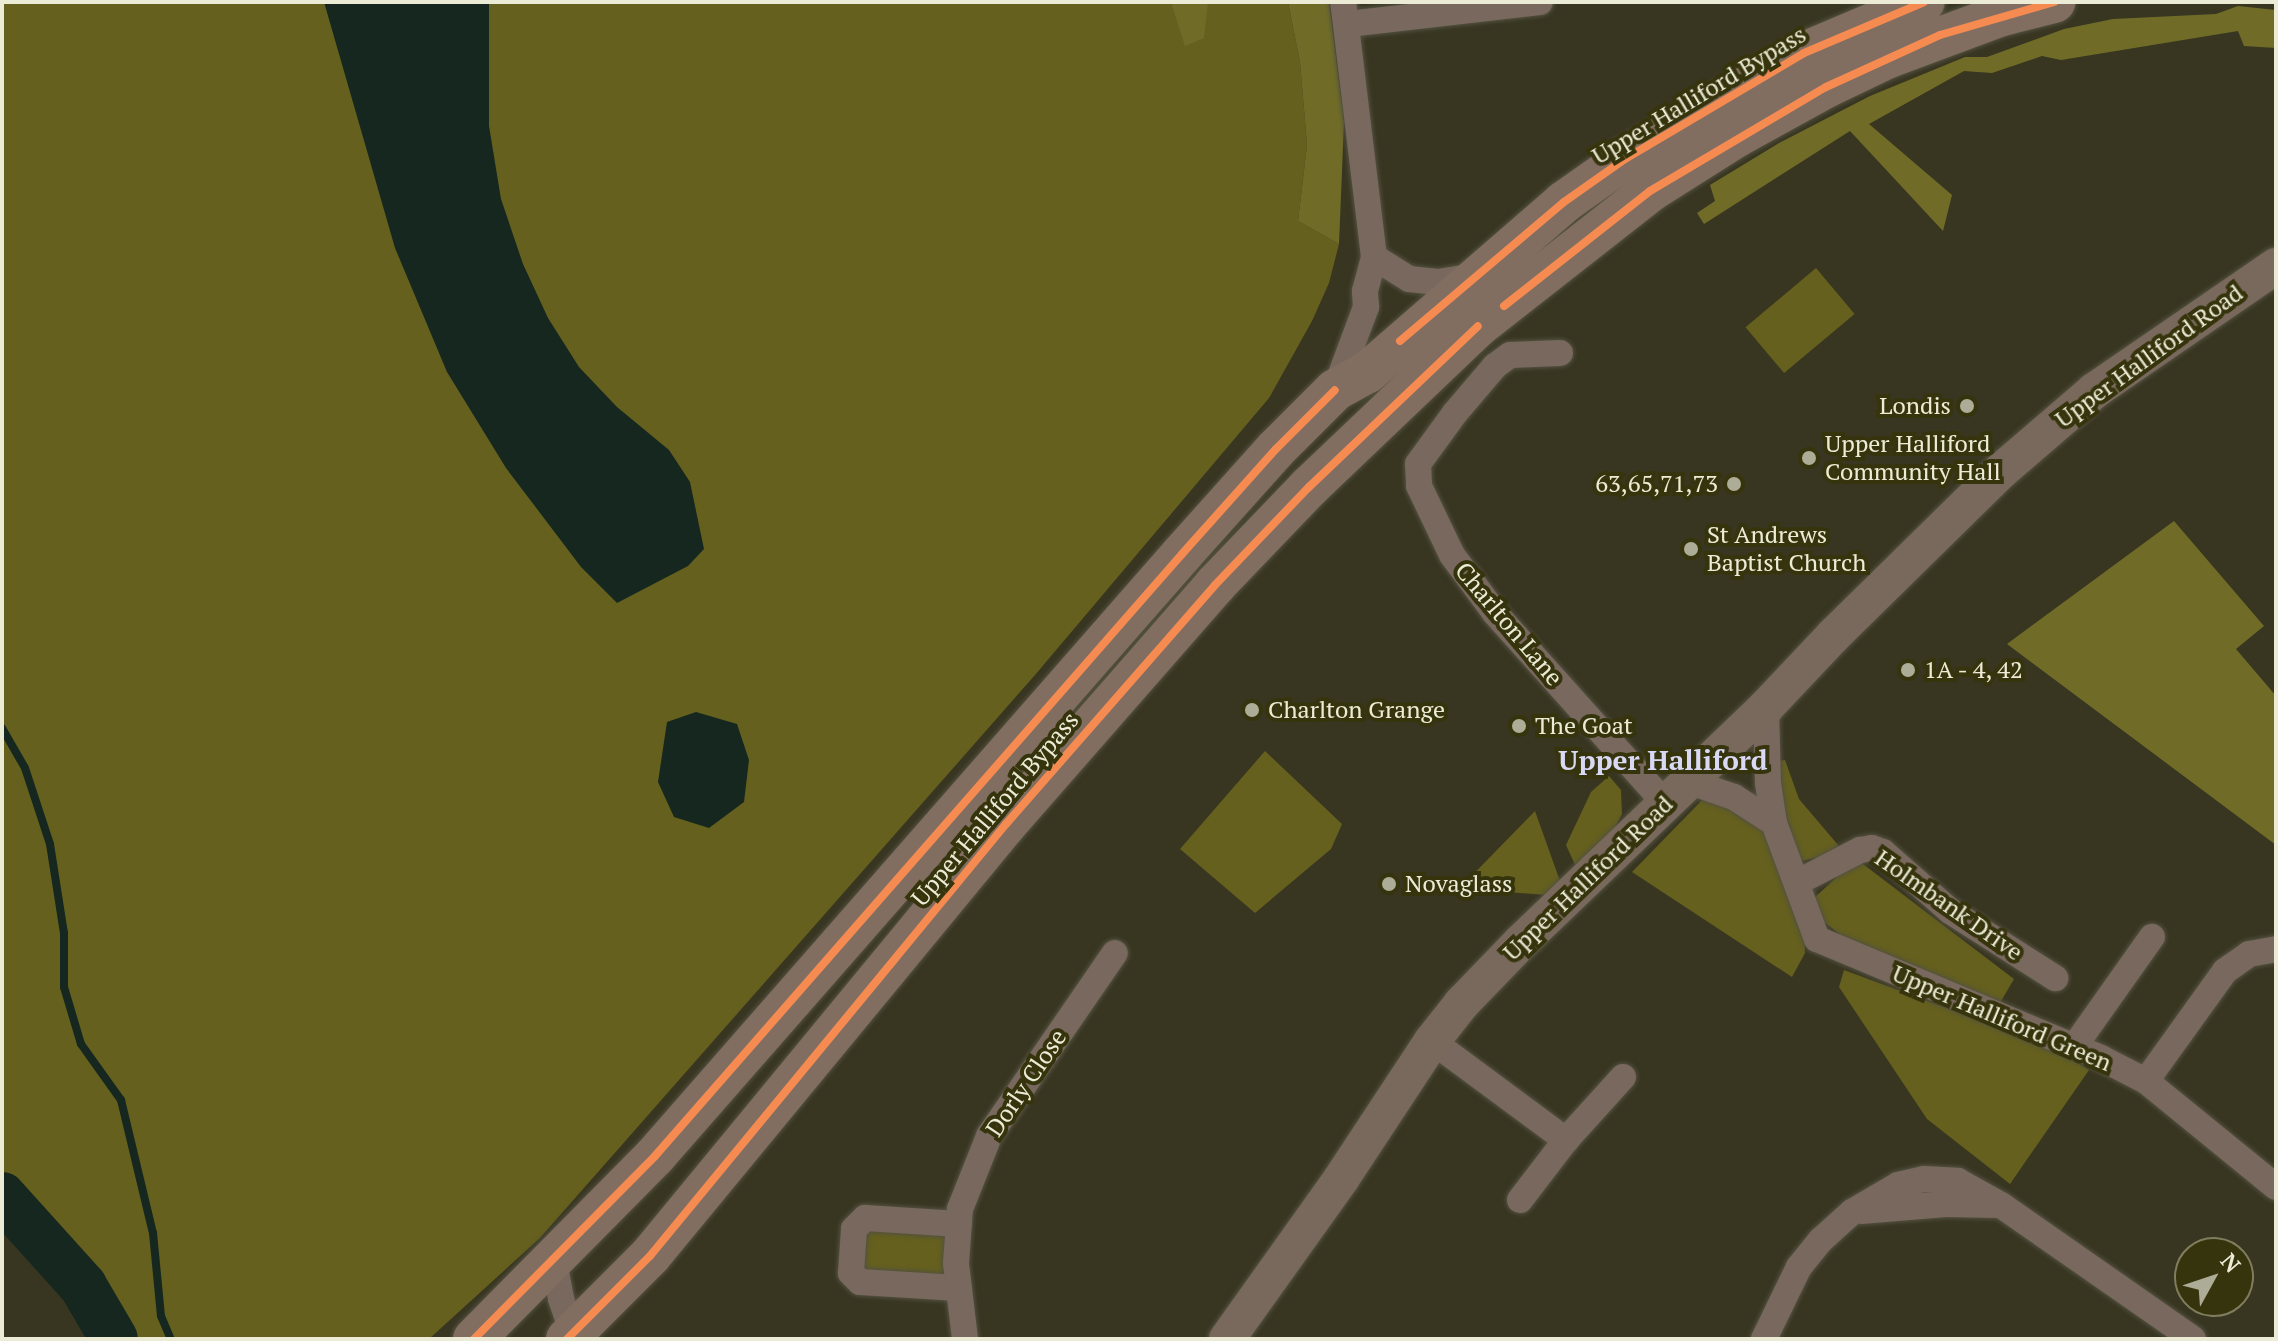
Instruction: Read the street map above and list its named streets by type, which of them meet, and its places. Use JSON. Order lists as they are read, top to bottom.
{
  "streets": {
    "main road": ["Upper Halliford Bypass"],
    "street": [
      "Upper Halliford Road",
      "Charlton Lane",
      "Holmbank Drive",
      "Upper Halliford Green",
      "Dorly Close"
    ]
  },
  "crossings": [
    ["Upper Halliford Road", "Charlton Lane"],
    ["Upper Halliford Road", "Upper Halliford Green"],
    ["Holmbank Drive", "Upper Halliford Green"]
  ],
  "districts": ["Upper Halliford"],
  "places": [
    "Londis",
    "Upper Halliford Community Hall",
    "63,65,71,73",
    "St Andrews Baptist Church",
    "1A - 4, 42",
    "Charlton Grange",
    "The Goat",
    "Novaglass"
  ],
  "north": "top right"
}
